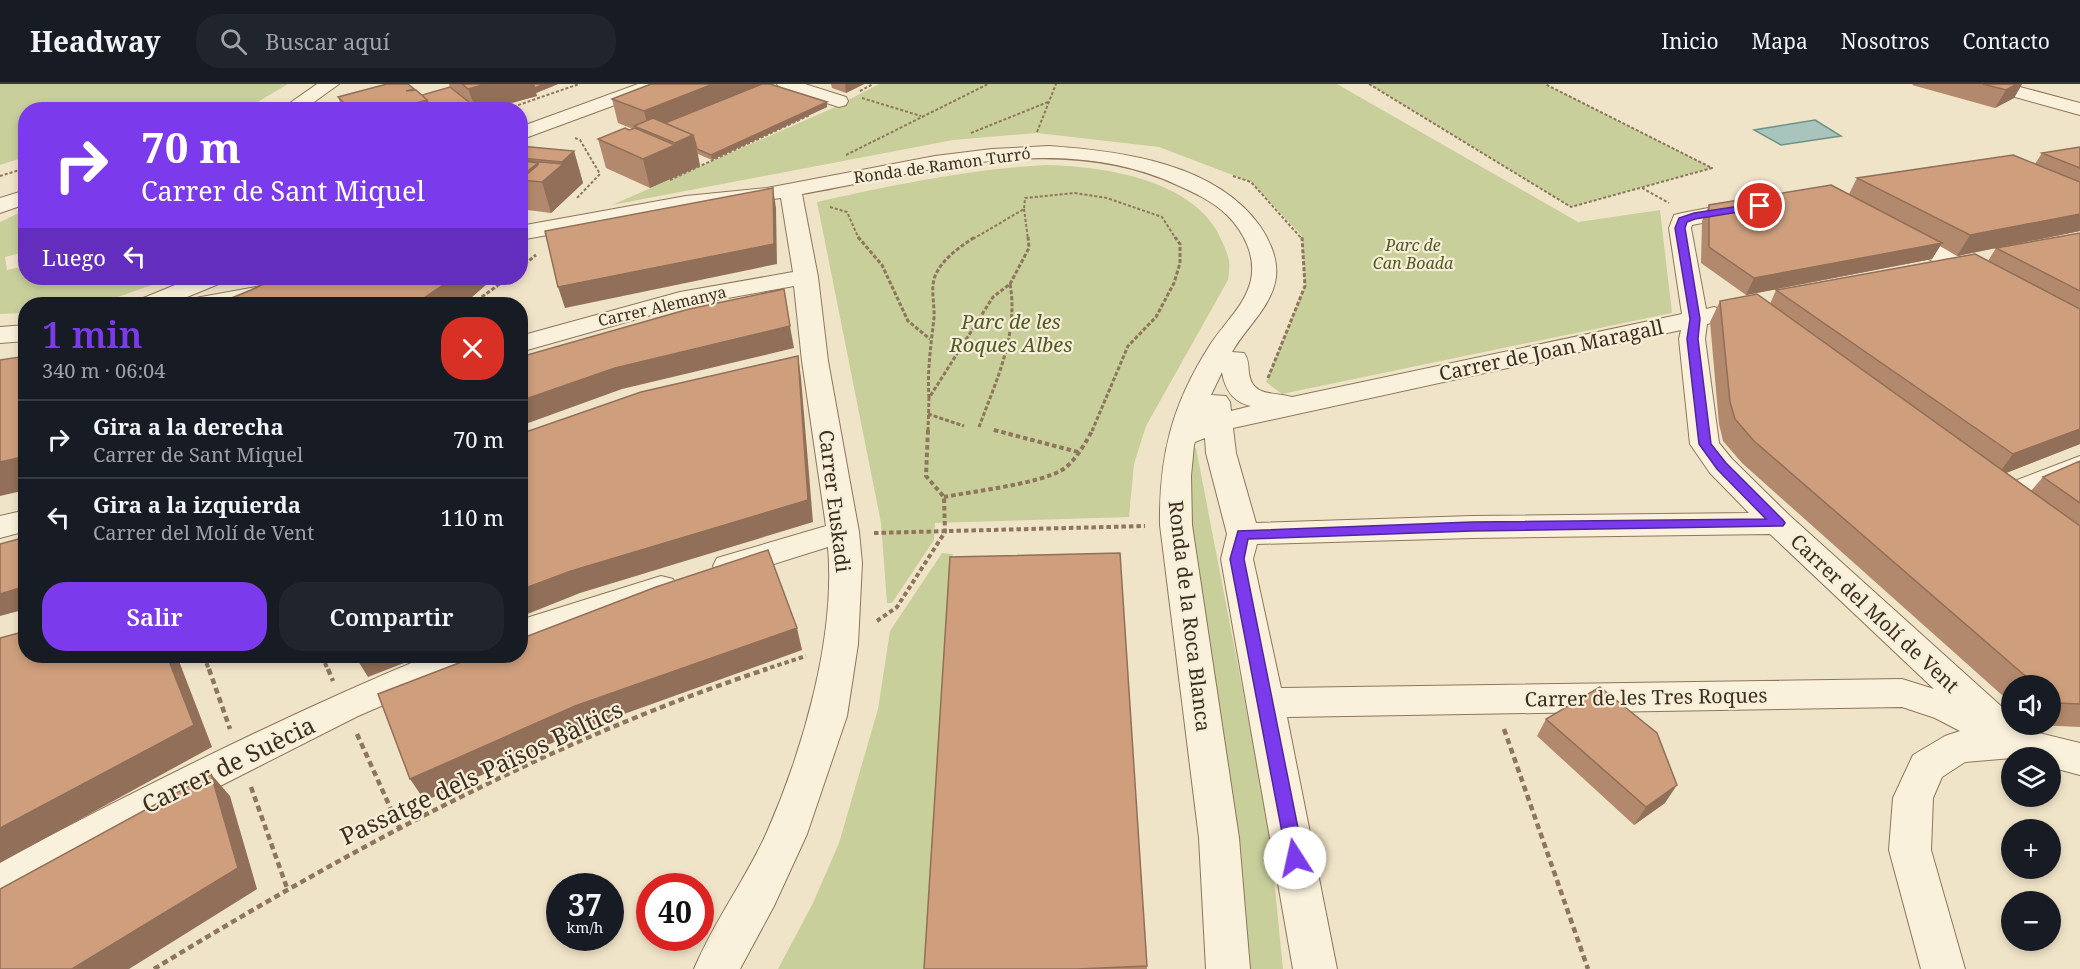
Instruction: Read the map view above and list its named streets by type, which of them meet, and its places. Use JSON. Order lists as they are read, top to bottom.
{
  "streets": {
    "street": [
      "Ronda de Ramon Turró",
      "Carrer Alemanya",
      "Carrer de Joan Maragall",
      "Carrer Euskadi",
      "Carrer del Molí de Vent",
      "Ronda de la Roca Blanca",
      "Carrer de les Tres Roques",
      "Carrer de Suècia"
    ],
    "path": ["Passatge dels Països Bàltics"]
  },
  "crossings": [
    ["Ronda de Ramon Turró", "Carrer Euskadi"],
    ["Ronda de Ramon Turró", "Ronda de la Roca Blanca"],
    ["Carrer Alemanya", "Carrer Euskadi"],
    ["Carrer de Joan Maragall", "Carrer del Molí de Vent"],
    ["Carrer de Joan Maragall", "Ronda de la Roca Blanca"],
    ["Carrer Euskadi", "Passatge dels Països Bàltics"],
    ["Carrer del Molí de Vent", "Carrer de les Tres Roques"]
  ],
  "parks": ["Parc de Can Boada", "Parc de les Roques Albes"],
  "page": {
    "header": "Headway",
    "search": "Buscar aquí",
    "nav": [
      "Inicio",
      "Mapa",
      "Nosotros",
      "Contacto"
    ],
    "turn": ["70 m", "Carrer de Sant Miquel"],
    "then": "Luego",
    "heading": ["1 min", "340 m · 06:04"],
    "list": [
      {
        "name": "Gira a la derecha",
        "note": "Carrer de Sant Miquel",
        "value": "70 m"
      },
      {
        "name": "Gira a la izquierda",
        "note": "Carrer del Molí de Vent",
        "value": "110 m"
      }
    ],
    "buttons": ["Salir", "Compartir"],
    "map_buttons": ["+", "−"],
    "speed": "37 km/h",
    "limit": "40"
  }
}
